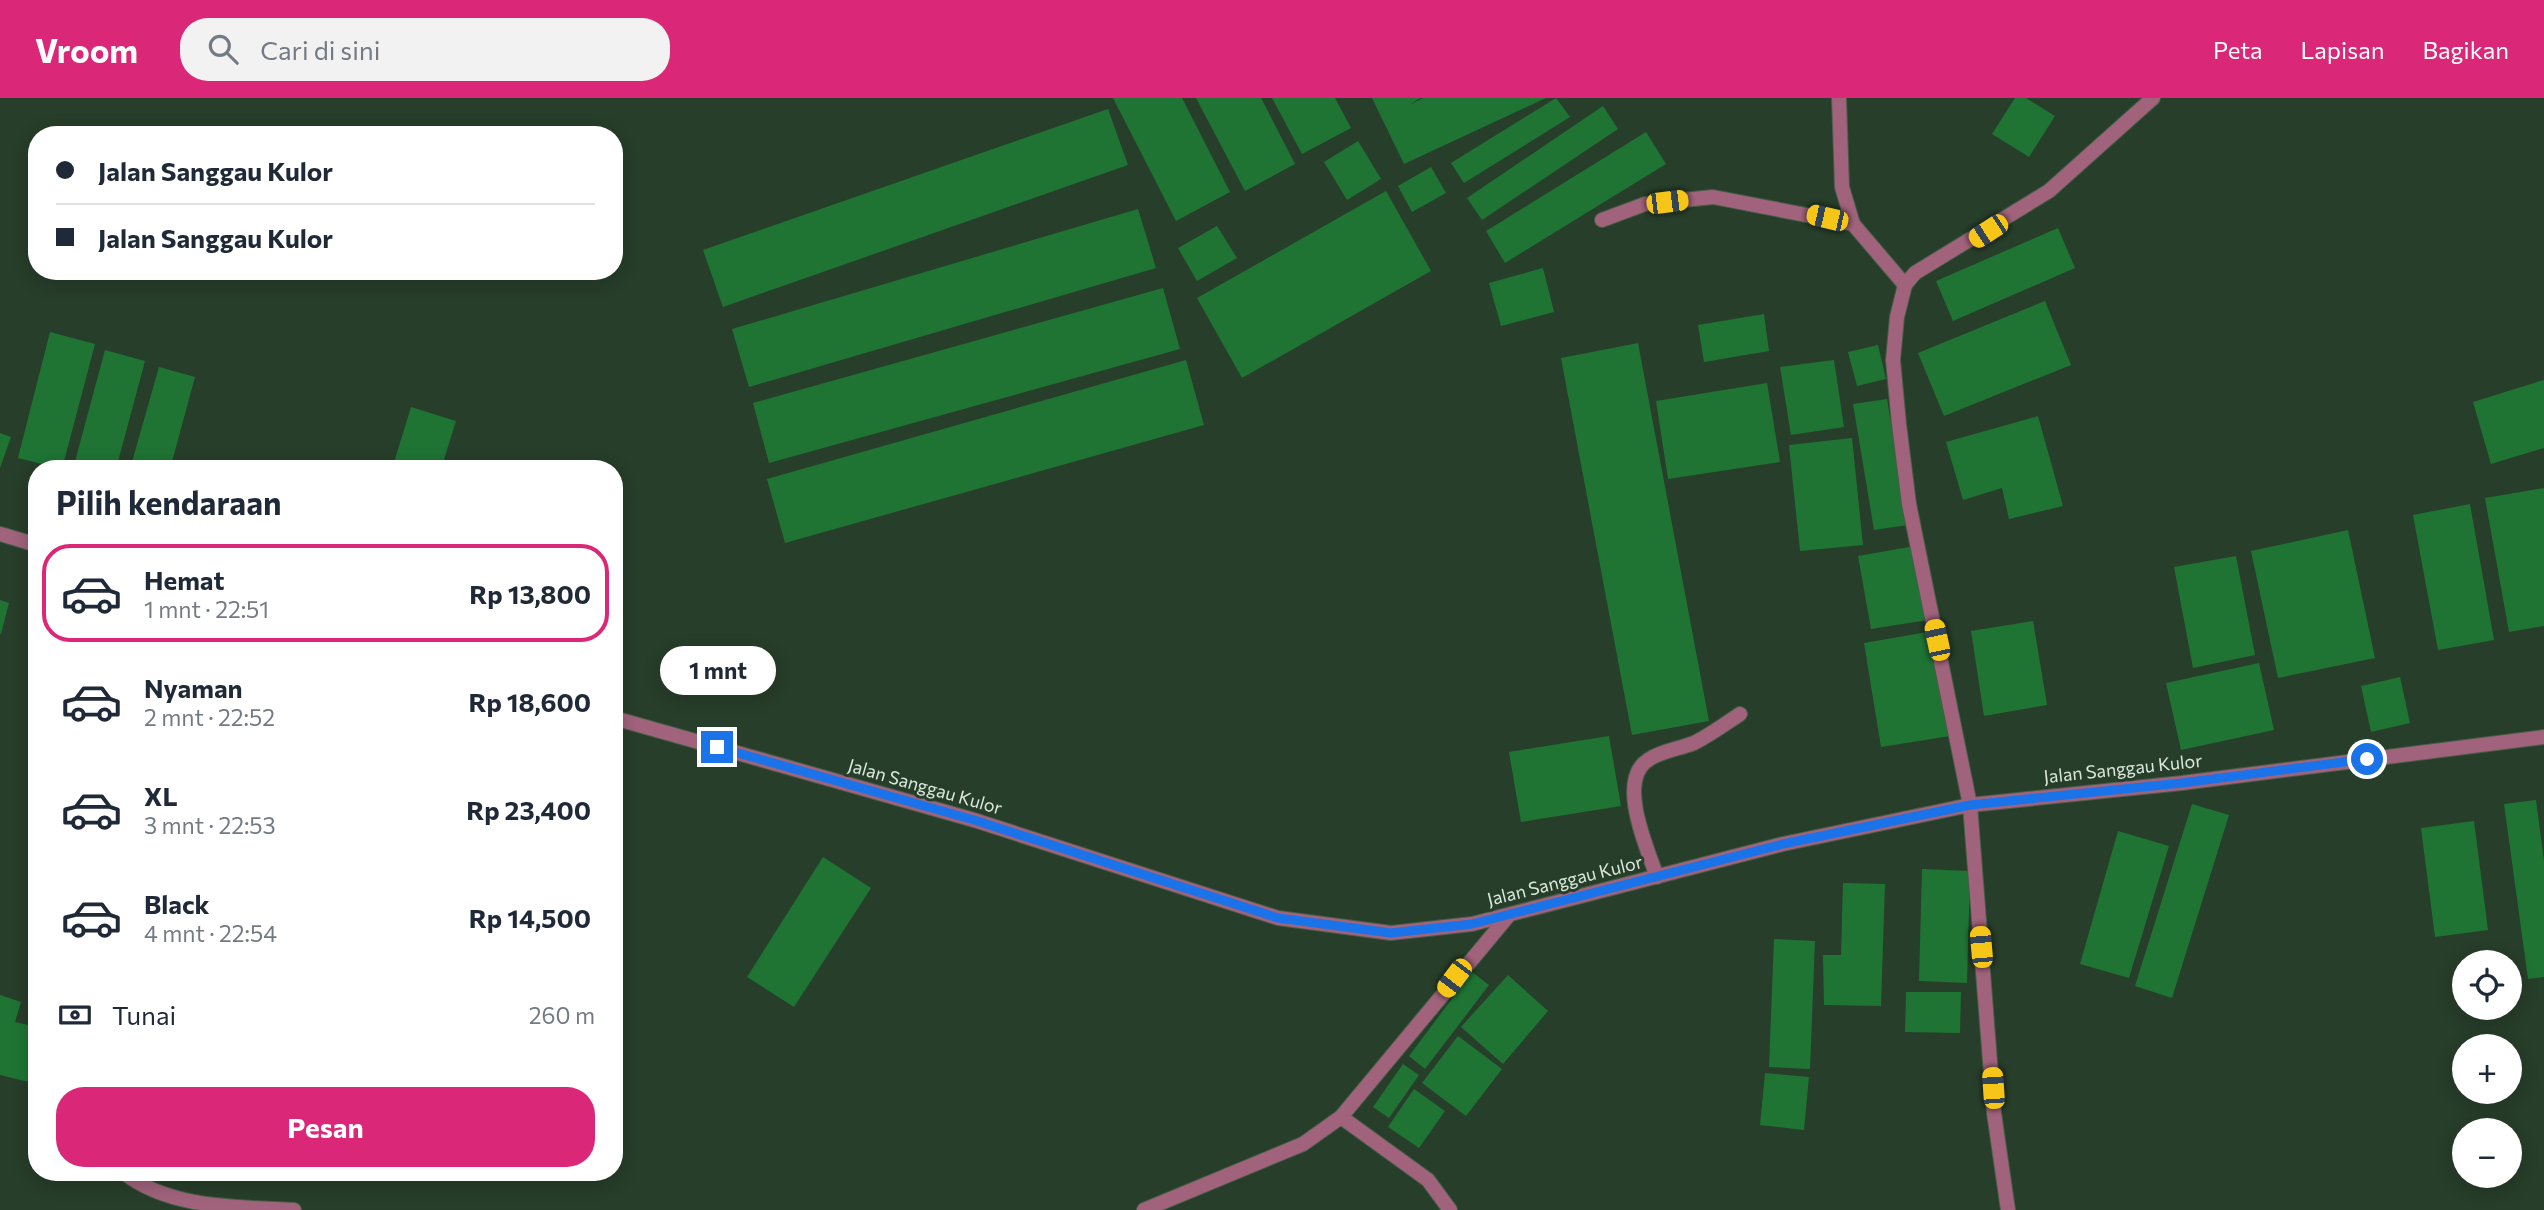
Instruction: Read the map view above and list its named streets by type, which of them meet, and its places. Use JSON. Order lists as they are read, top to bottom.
{
  "streets": {
    "street": ["Jalan Sanggau Kulor"]
  },
  "page": {
    "header": "Vroom",
    "search": "Cari di sini",
    "nav": ["Peta", "Lapisan", "Bagikan"],
    "banner": ["Jalan Sanggau Kulor", "Jalan Sanggau Kulor"],
    "heading": "Pilih kendaraan",
    "list": [
      {
        "name": "Hemat",
        "note": "1 mnt · 22:51",
        "value": "Rp 13,800"
      },
      {
        "name": "Nyaman",
        "note": "2 mnt · 22:52",
        "value": "Rp 18,600"
      },
      {
        "name": "XL",
        "note": "3 mnt · 22:53",
        "value": "Rp 23,400"
      },
      {
        "name": "Black",
        "note": "4 mnt · 22:54",
        "value": "Rp 14,500"
      }
    ],
    "bubble": "1 mnt",
    "map_buttons": ["+", "−"],
    "pay": ["Tunai", "260 m"],
    "buttons": "Pesan"
  }
}
